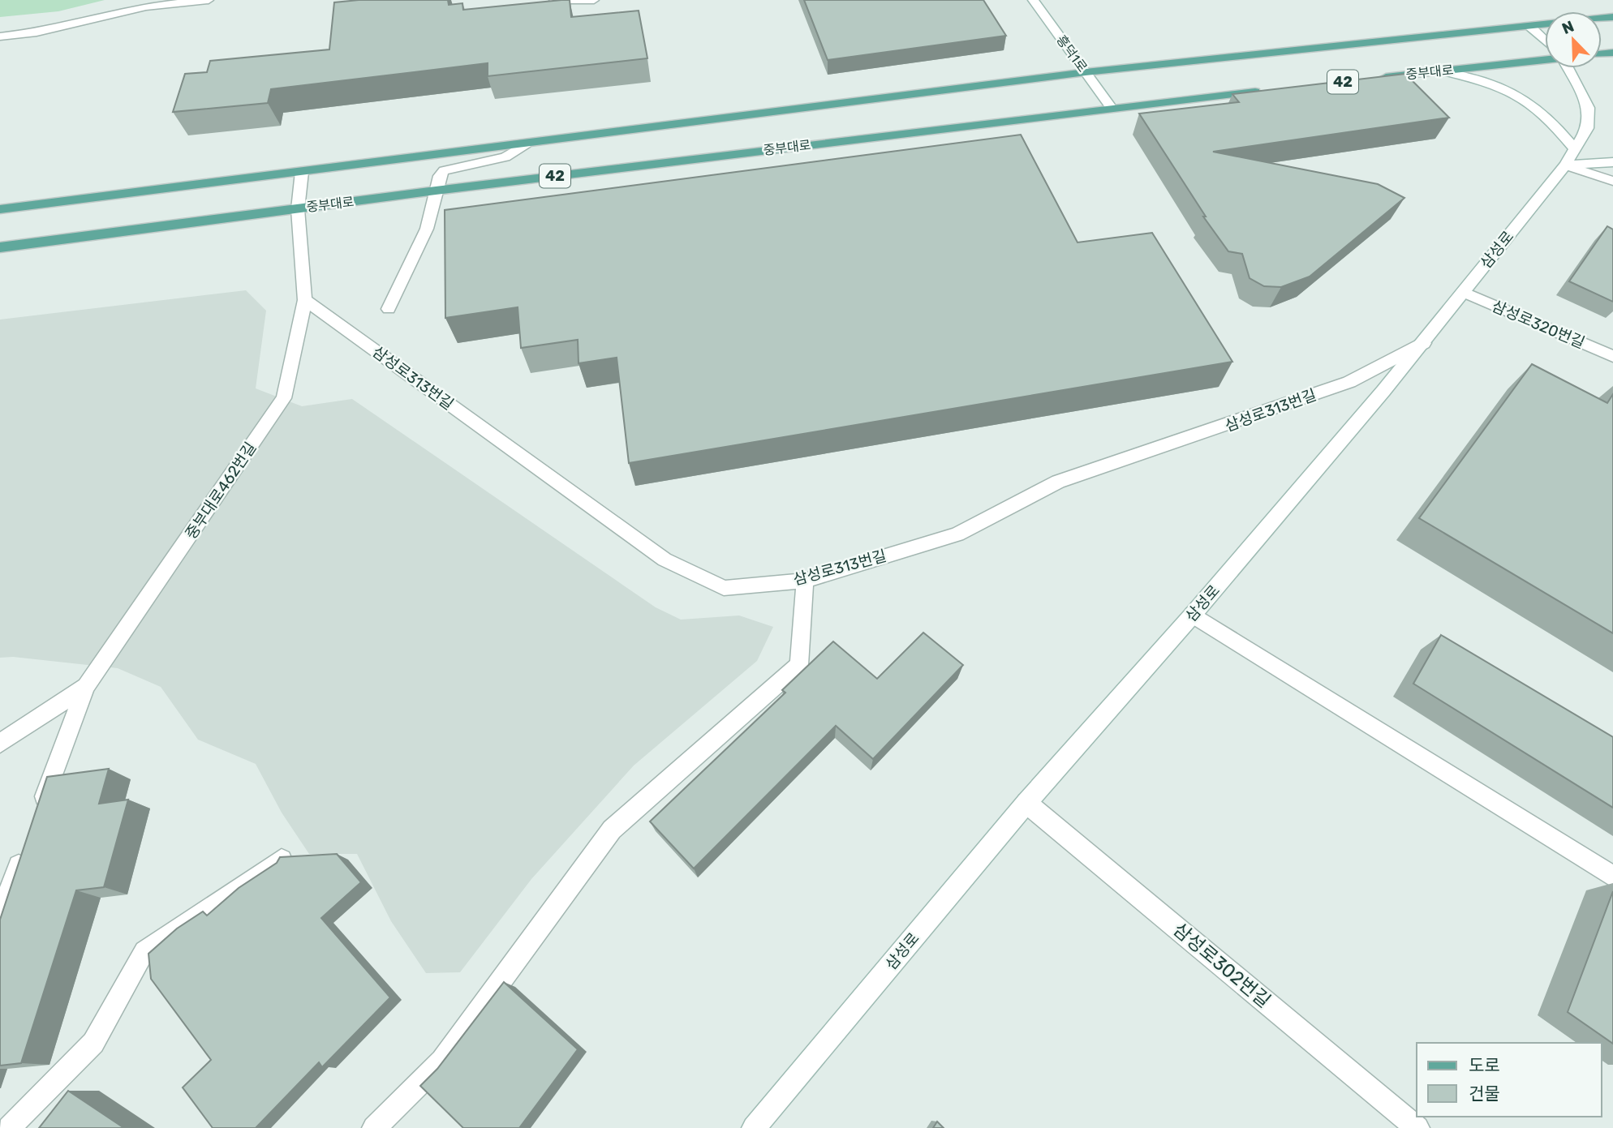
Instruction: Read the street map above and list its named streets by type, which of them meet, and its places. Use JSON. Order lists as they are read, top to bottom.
{
  "streets": {
    "main road": ["중부대로", "42"],
    "street": [
      "흥덕1로",
      "삼성로",
      "삼성로320번길",
      "삼성로313번길",
      "중부대로462번길",
      "삼성로302번길"
    ]
  },
  "crossings": [
    ["흥덕1로", "중부대로"],
    ["흥덕1로", "42"],
    ["중부대로", "중부대로462번길"],
    ["42", "삼성로"],
    ["42", "중부대로462번길"],
    ["삼성로", "삼성로320번길"],
    ["삼성로", "삼성로313번길"],
    ["삼성로", "삼성로302번길"],
    ["삼성로313번길", "중부대로462번길"]
  ],
  "legend": ["도로", "건물"],
  "north": "top left"
}
